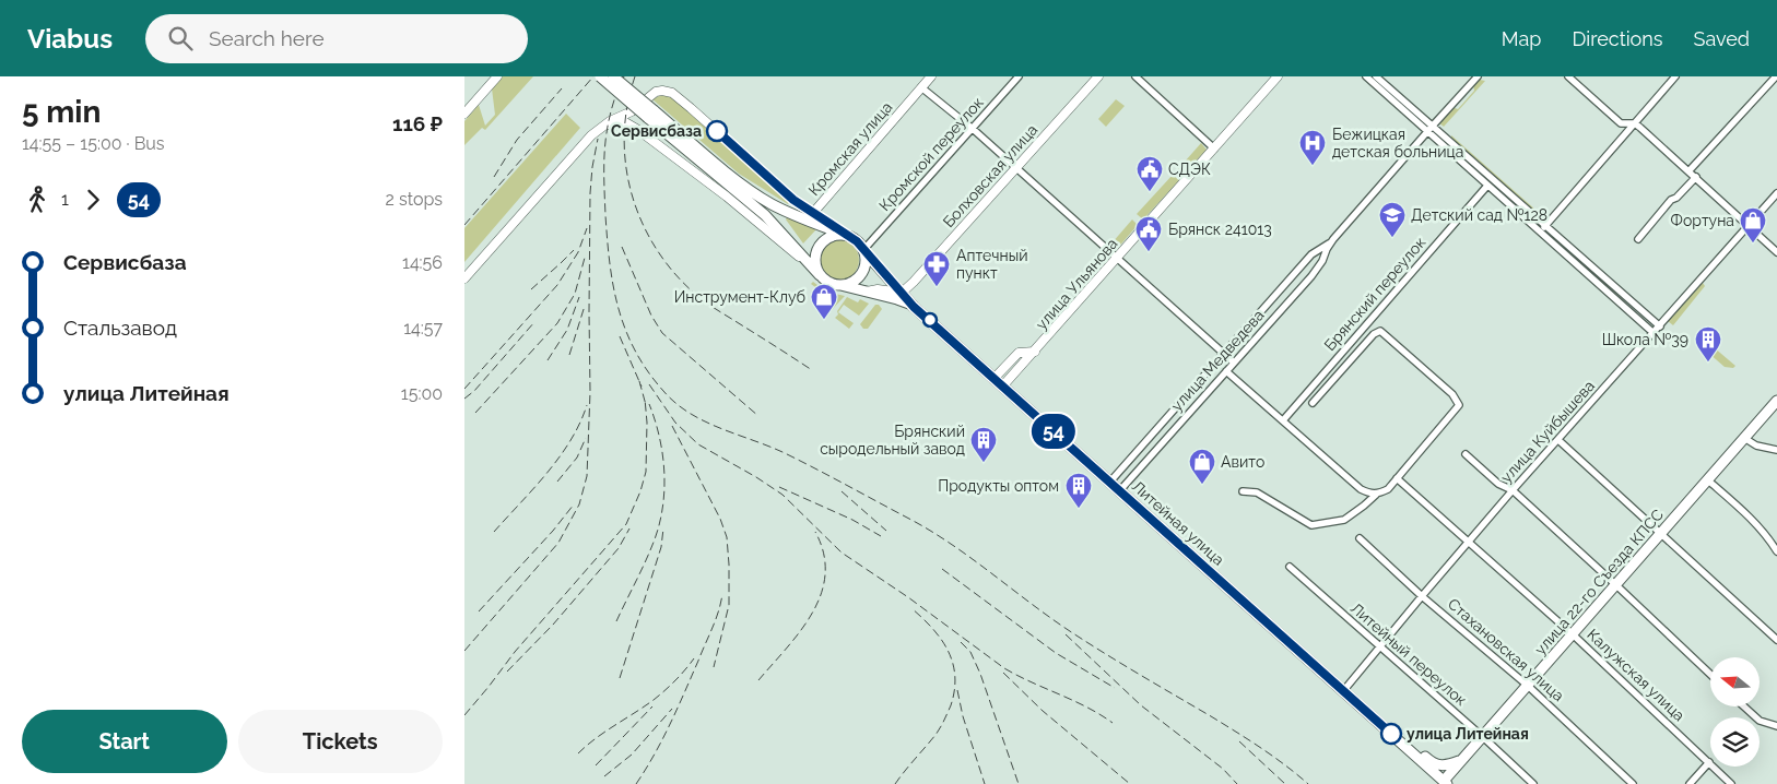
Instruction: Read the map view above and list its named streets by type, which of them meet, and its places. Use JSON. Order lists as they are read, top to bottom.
{
  "streets": {
    "main road": [
      "Кромская улица",
      "Болховская улица",
      "улица Ульянова",
      "Литейная улица",
      "улица 22-го Съезда КПСС"
    ],
    "street": [
      "Кромской переулок",
      "Брянский переулок",
      "улица Медведева",
      "улица Куйбышева",
      "Стахановская улица",
      "Литейный переулок",
      "Калужская улица"
    ]
  },
  "crossings": [
    ["Кромской переулок", "Литейная улица"],
    ["Болховская улица", "Литейная улица"],
    ["улица Ульянова", "Литейная улица"],
    ["улица Медведева", "Литейная улица"],
    ["улица Куйбышева", "Литейная улица"],
    ["улица Куйбышева", "Стахановская улица"],
    ["улица Куйбышева", "Литейный переулок"],
    ["улица Куйбышева", "Калужская улица"],
    ["Литейная улица", "улица 22-го Съезда КПСС"],
    ["улица 22-го Съезда КПСС", "Стахановская улица"],
    ["улица 22-го Съезда КПСС", "Литейный переулок"],
    ["улица 22-го Съезда КПСС", "Калужская улица"]
  ],
  "places": {
    "other": ["Сервисбаза", "улица Литейная"],
    "hospital": ["Бежицкая детская больница"],
    "public building": ["СДЭК", "Брянск 241013"],
    "school or university": ["Детский сад №128"],
    "shop": ["Фортуна", "Инструмент-Клуб", "Авито"],
    "pharmacy": ["Аптечный пункт"],
    "building": ["Школа №39", "Брянский сыродельный завод", "Продукты оптом"]
  },
  "lines": ["bus line 54"],
  "north": "left",
  "page": {
    "header": "Viabus",
    "search": "Search here",
    "nav": ["Map", "Directions", "Saved"],
    "heading": ["5 min", "14:55 – 15:00 · Bus", "116 ₽"],
    "on_map": "54",
    "legs": ["1", "54", "2 stops"],
    "list": [
      {
        "name": "Сервисбаза",
        "value": "14:56"
      },
      {
        "name": "Стальзавод",
        "value": "14:57"
      },
      {
        "name": "улица Литейная",
        "value": "15:00"
      }
    ],
    "buttons": ["Start", "Tickets"]
  }
}
